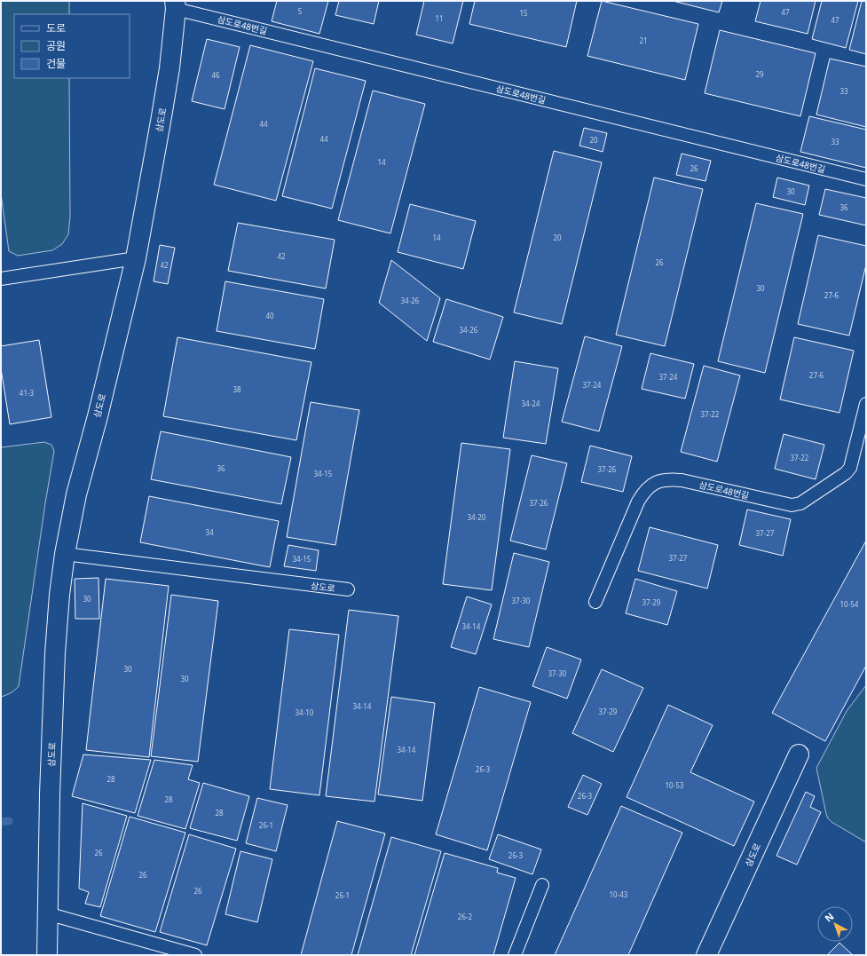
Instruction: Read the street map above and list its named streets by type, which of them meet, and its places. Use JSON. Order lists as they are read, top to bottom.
{
  "streets": {
    "street": ["삼도로"],
    "lane": ["삼도로48번길"]
  },
  "crossings": [
    ["삼도로48번길", "삼도로"]
  ],
  "house_numbers": [
    "5",
    "47",
    "15",
    "11",
    "47",
    "21",
    "29",
    "46",
    "33",
    "44",
    "44",
    "20",
    "33",
    "14",
    "26",
    "30",
    "36",
    "14",
    "20",
    "42",
    "26",
    "42",
    "30",
    "27-6",
    "34-26",
    "40",
    "34-26",
    "27-6",
    "37-24",
    "37-24",
    "38",
    "41-3",
    "34-24",
    "37-22",
    "37-22",
    "36",
    "37-26",
    "34-15",
    "37-26",
    "34-20",
    "34",
    "37-27",
    "37-27",
    "34-15",
    "30",
    "37-30",
    "37-29",
    "10-54",
    "34-14",
    "30",
    "37-30",
    "30",
    "34-14",
    "37-29",
    "34-10",
    "34-14",
    "26-3",
    "28",
    "10-53",
    "26-3",
    "28",
    "28",
    "26-1",
    "26",
    "26-3",
    "26",
    "26",
    "10-43",
    "26-1",
    "26-2"
  ],
  "legend": ["도로", "공원", "건물"],
  "north": "top left"
}
